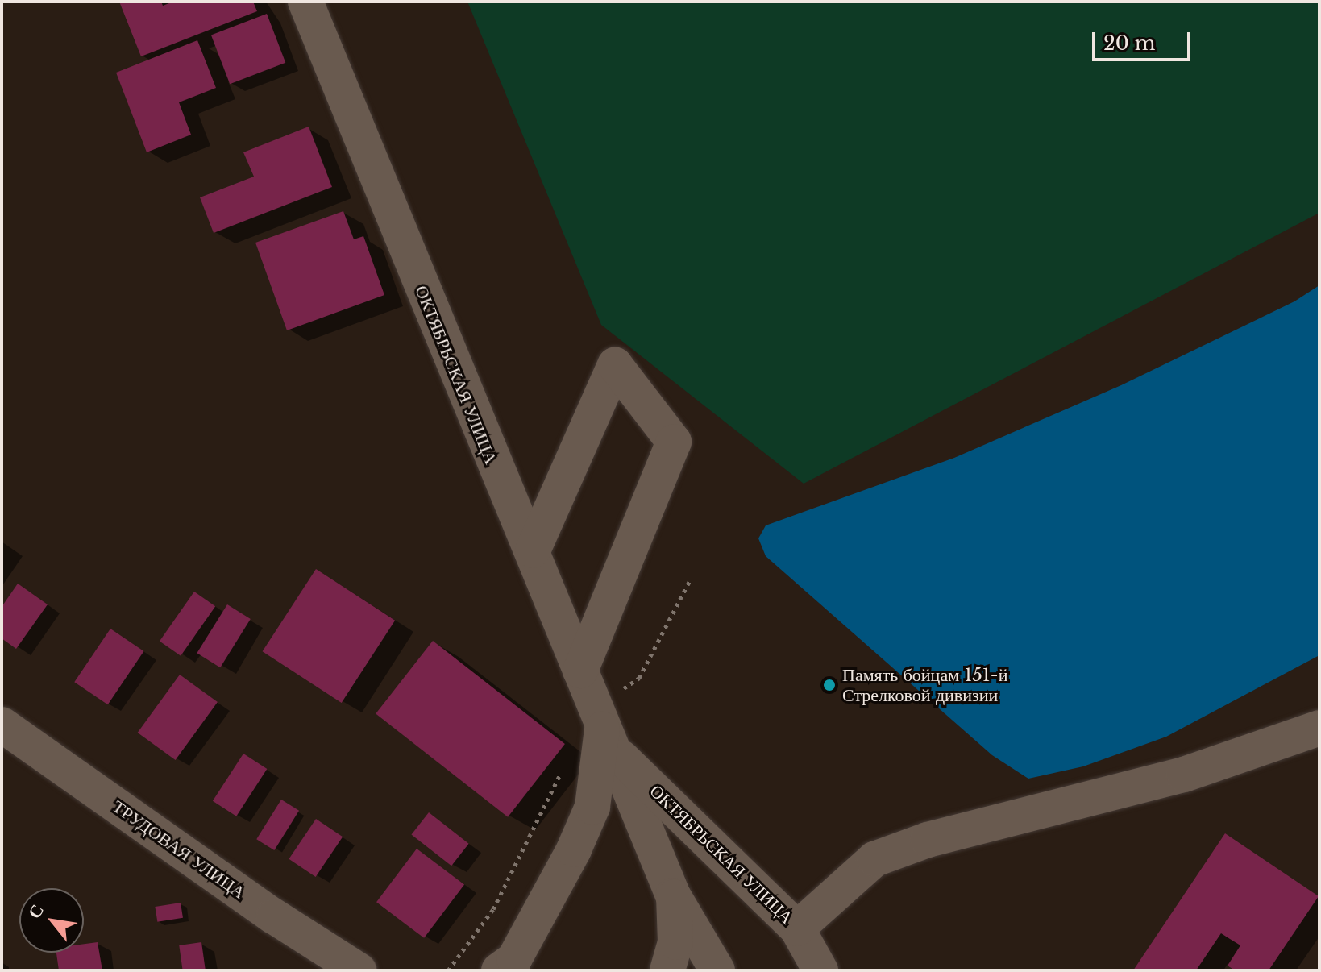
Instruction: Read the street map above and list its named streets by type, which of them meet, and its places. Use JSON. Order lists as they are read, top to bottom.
{
  "streets": {
    "street": ["ОКТЯБРЬСКАЯ УЛИЦА", "ТРУДОВАЯ УЛИЦА"]
  },
  "places": ["Память бойцам 151-й Стрелковой дивизии"],
  "scale_bar": "20 m",
  "north": "top left"
}
